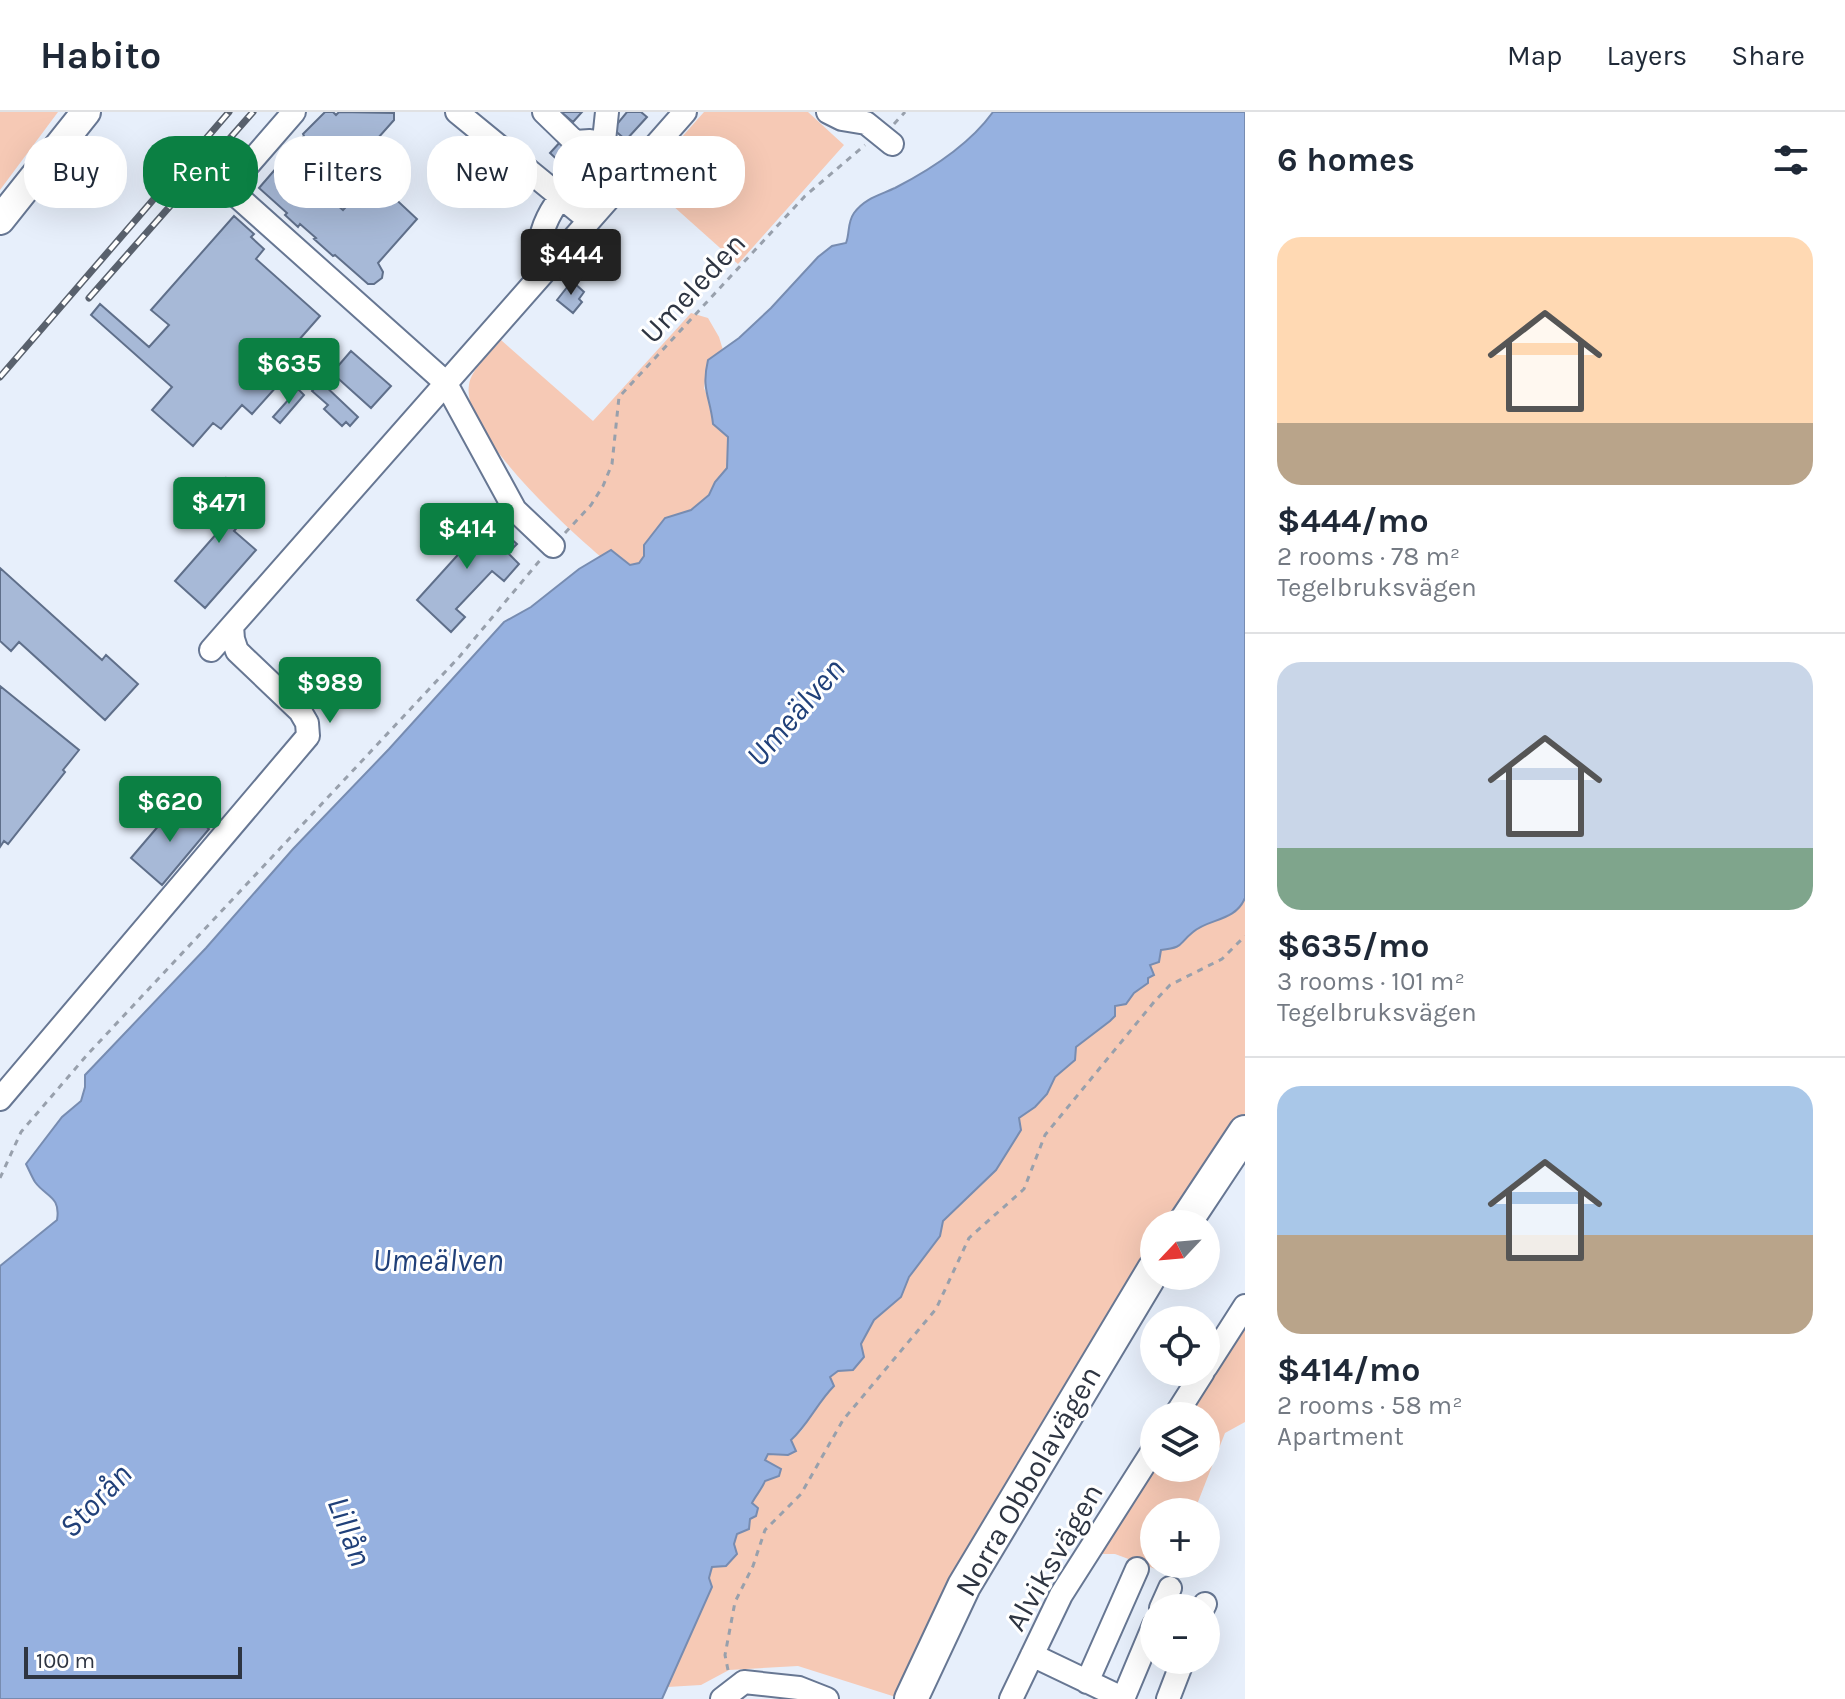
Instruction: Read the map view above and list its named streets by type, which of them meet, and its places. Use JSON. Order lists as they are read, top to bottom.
{
  "streets": {
    "highway": ["Norra Obbolavägen"],
    "street": ["Alviksvägen"],
    "path": ["Umeleden"]
  },
  "water": ["Umeälven", "Storån", "Lillån"],
  "scale_bar": "100 m",
  "north": "bottom left",
  "page": {
    "header": "Habito",
    "nav": ["Map", "Layers", "Share"],
    "heading": "6 homes",
    "chip": [
      "Buy",
      "Rent",
      "Filters",
      "New",
      "Apartment"
    ],
    "list": [
      {
        "name": "$444/mo",
        "note": "2 rooms · 78 m² · Tegelbruksvägen"
      },
      {
        "name": "$635/mo",
        "note": "3 rooms · 101 m² · Tegelbruksvägen"
      },
      {
        "name": "$414/mo",
        "note": "2 rooms · 58 m² · Apartment"
      }
    ],
    "price": [
      "$444",
      "$635",
      "$471",
      "$414",
      "$989",
      "$620"
    ],
    "map_buttons": ["+", "−"],
    "scale": "100 m"
  }
}
